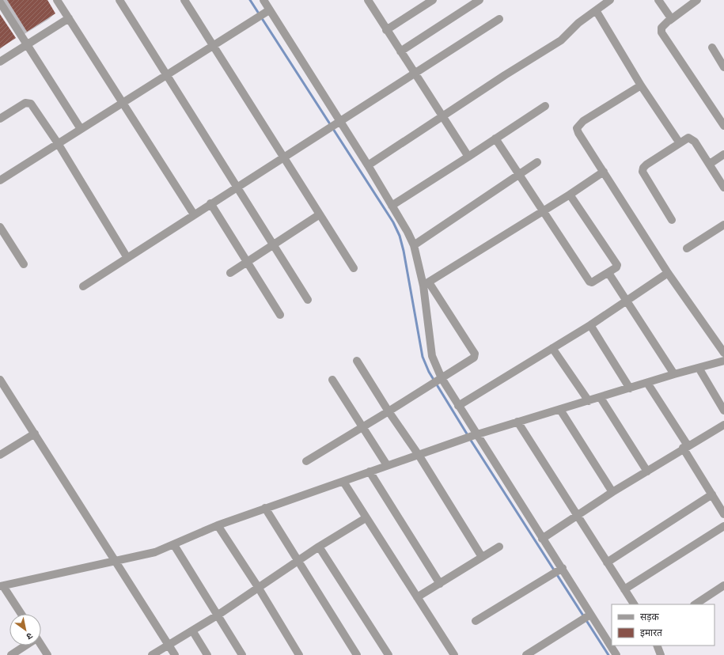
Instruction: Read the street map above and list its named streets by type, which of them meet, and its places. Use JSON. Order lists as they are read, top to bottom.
{
  "legend": ["सड़क", "इमारत"],
  "north": "bottom right"
}
